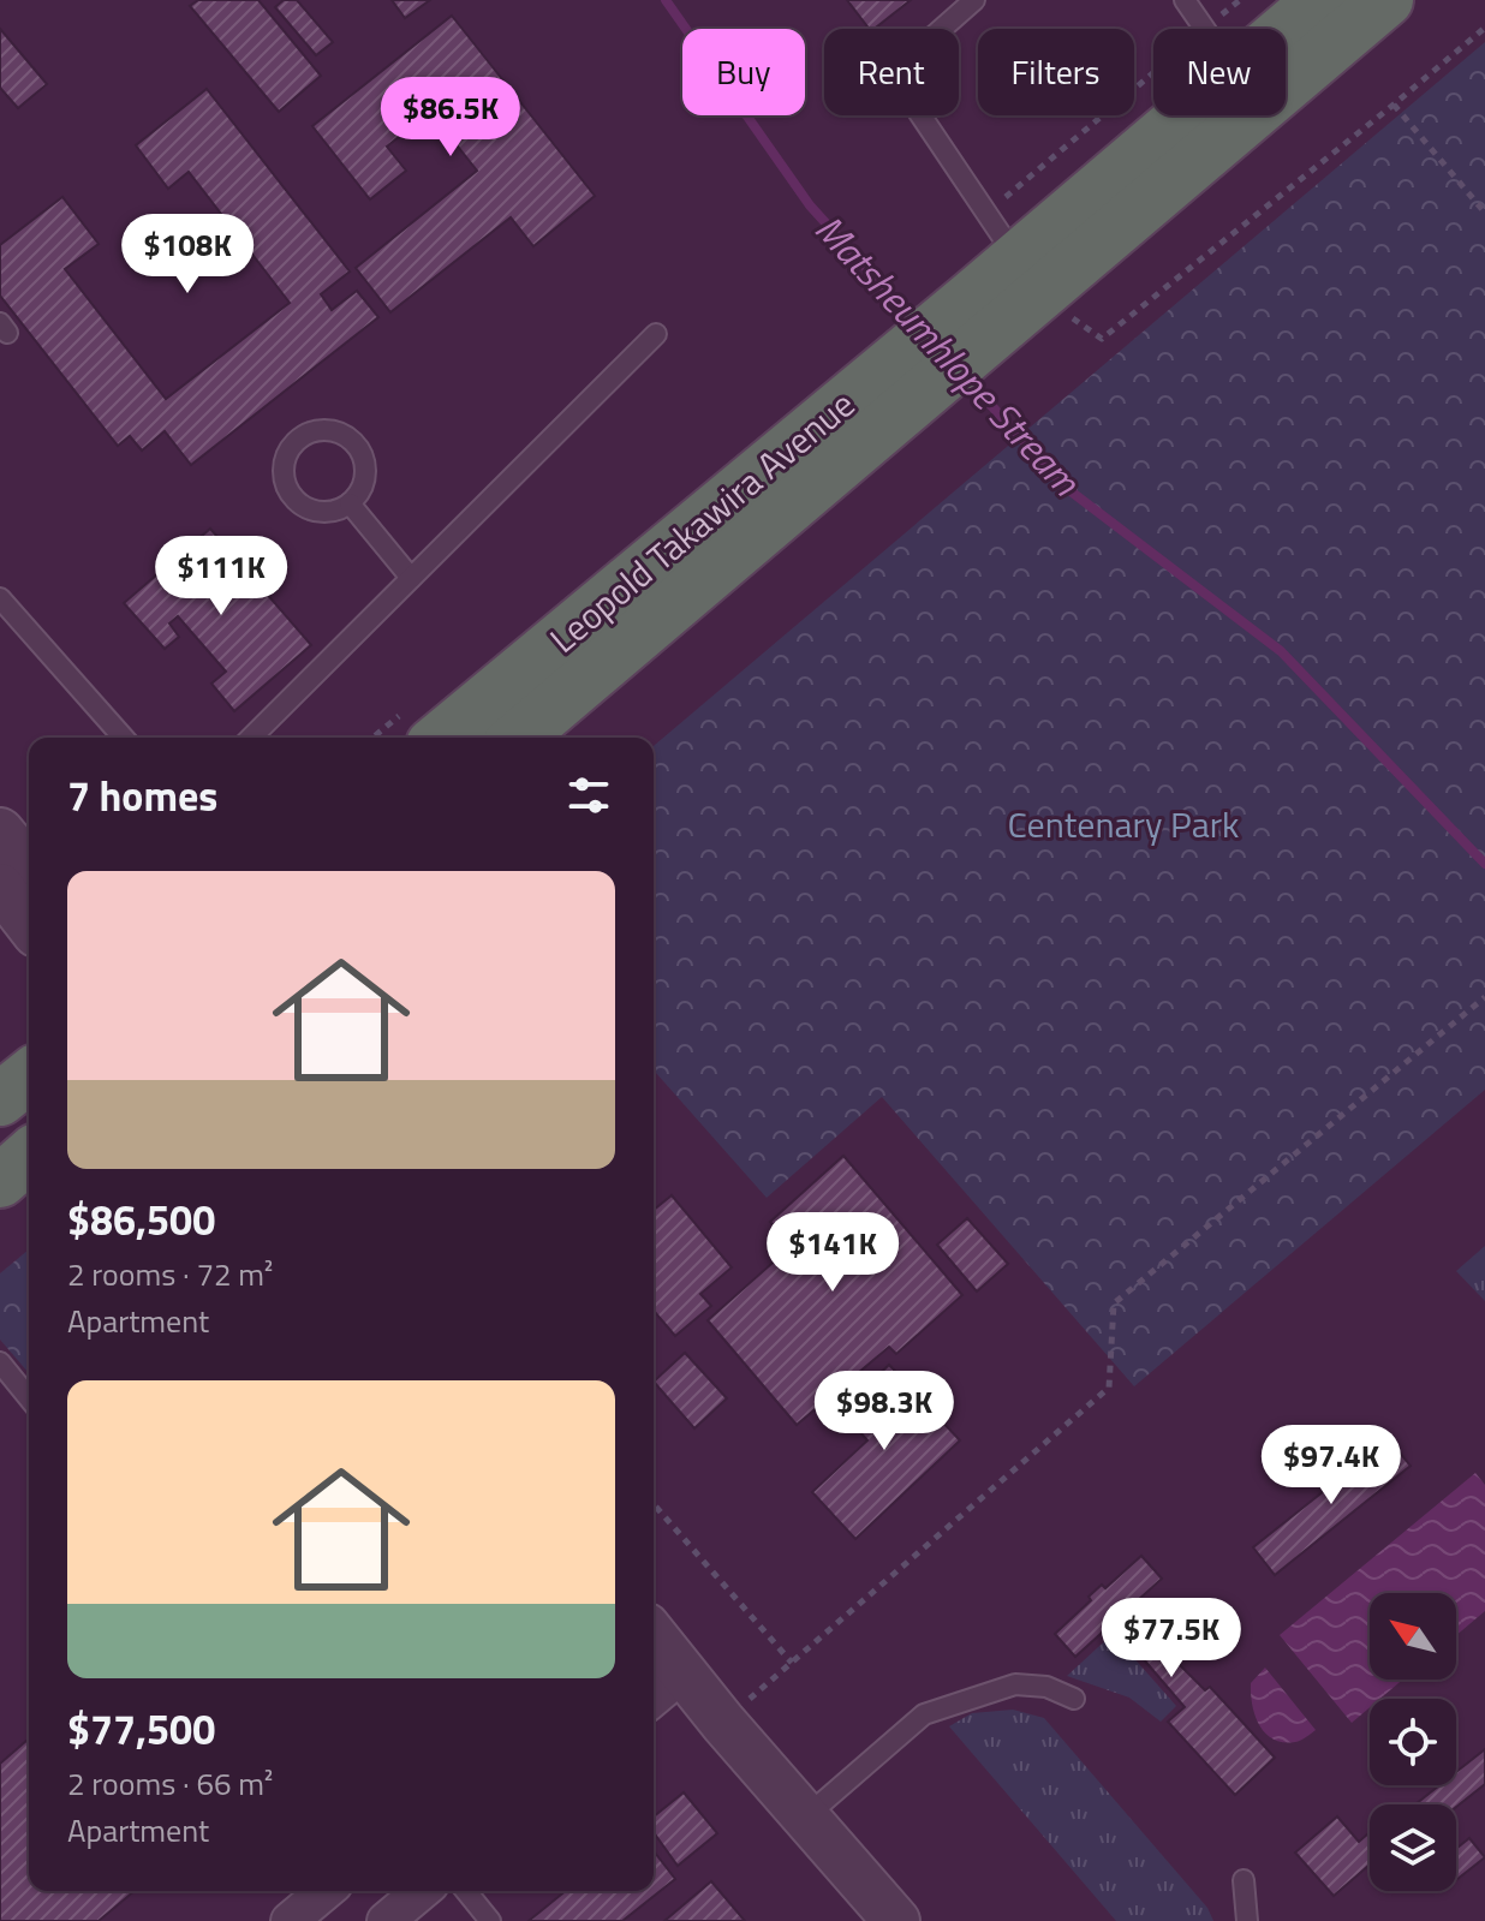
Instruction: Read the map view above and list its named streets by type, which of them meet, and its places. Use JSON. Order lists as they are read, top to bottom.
{
  "streets": {
    "highway": ["Leopold Takawira Avenue"]
  },
  "water": ["Matsheumhlope Stream"],
  "parks": ["Centenary Park"],
  "north": "top left",
  "page": {
    "chip": [
      "Buy",
      "Rent",
      "Filters",
      "New"
    ],
    "price": [
      "$86.5K",
      "$108K",
      "$111K",
      "$141K",
      "$98.3K",
      "$97.4K",
      "$77.5K"
    ],
    "heading": "7 homes",
    "list": [
      {
        "name": "$86,500",
        "note": "2 rooms · 72 m² · Apartment"
      },
      {
        "name": "$77,500",
        "note": "2 rooms · 66 m² · Apartment"
      }
    ]
  }
}
